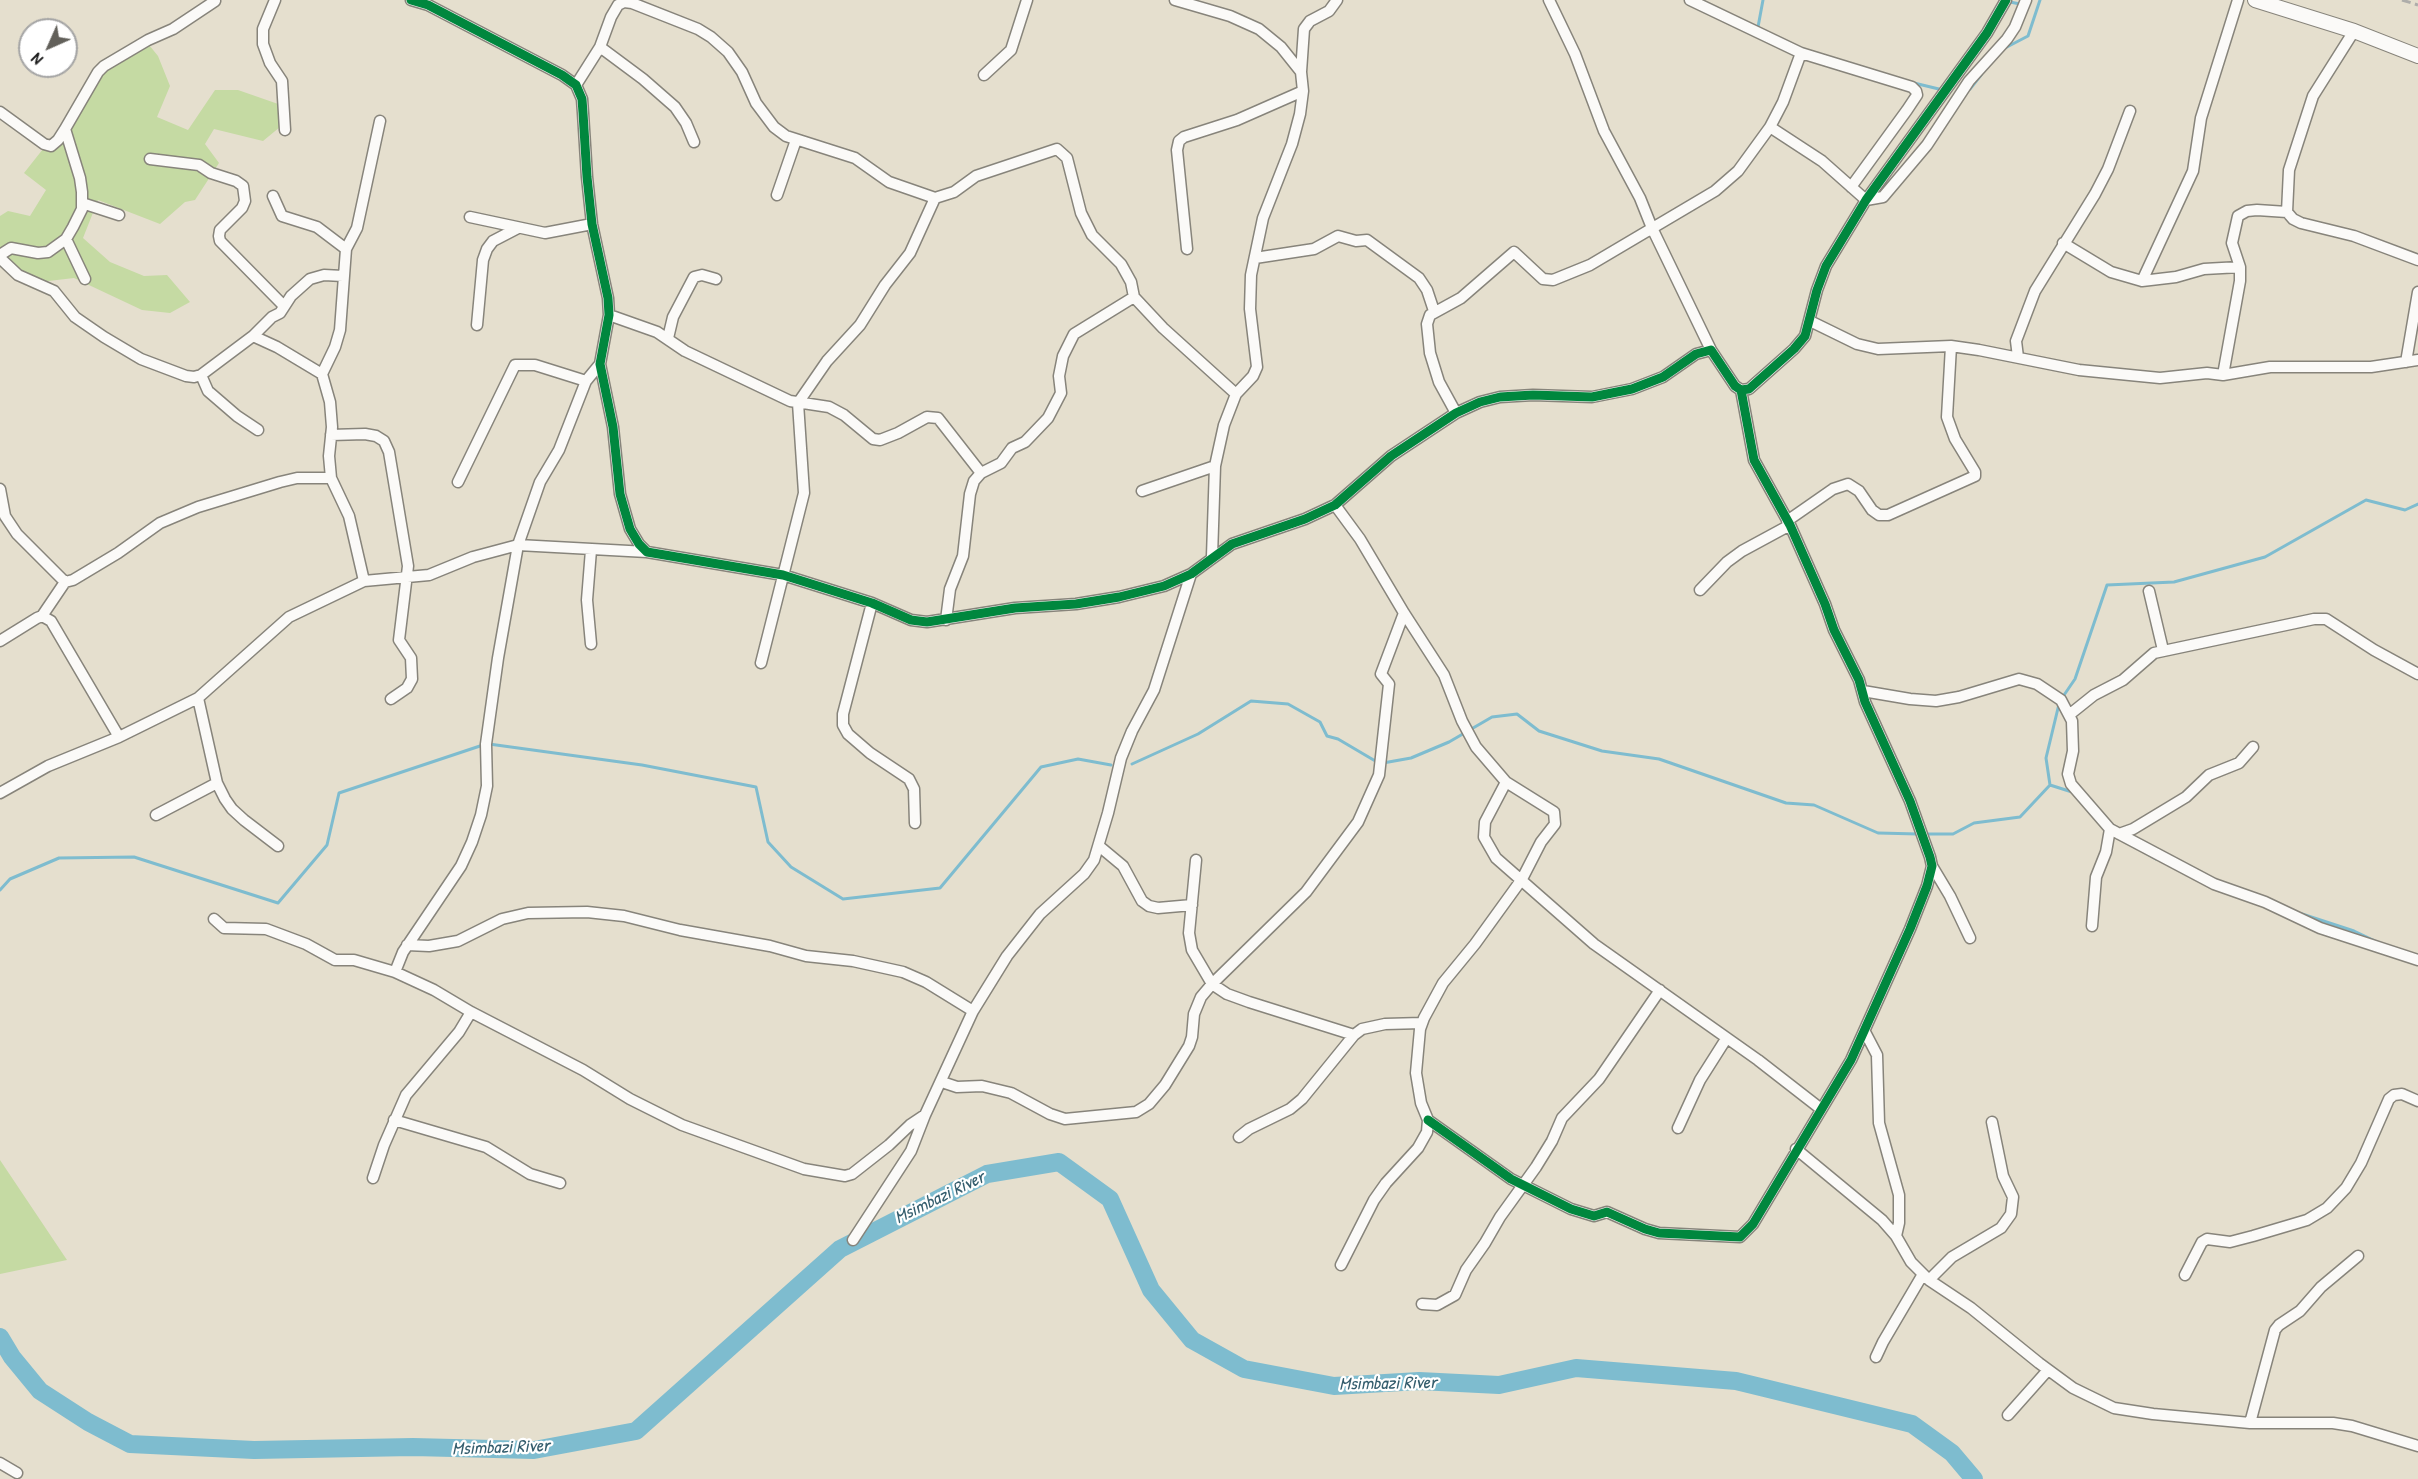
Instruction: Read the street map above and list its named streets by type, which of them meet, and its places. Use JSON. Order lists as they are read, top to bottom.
{
  "water": ["Msimbazi River"],
  "north": "bottom left"
}
